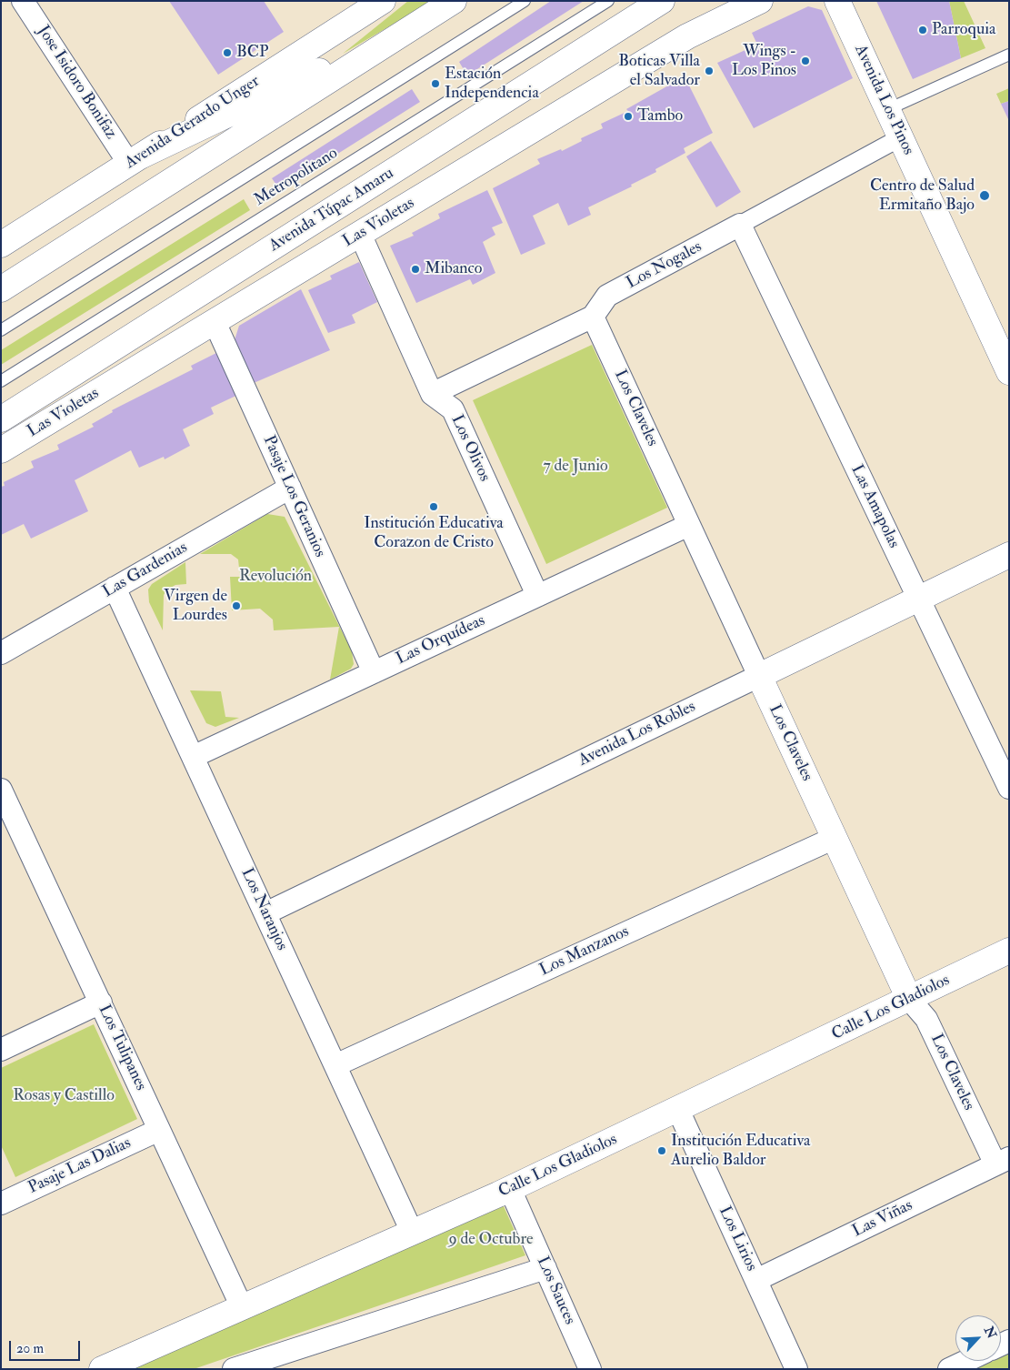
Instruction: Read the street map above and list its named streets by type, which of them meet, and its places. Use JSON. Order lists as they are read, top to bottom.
{
  "streets": {
    "street": [
      "Jose Isidoro Bonifaz",
      "Avenida Los Pinos",
      "Avenida Gerardo Unger",
      "Avenida Túpac Amaru",
      "Las Violetas",
      "Los Nogales",
      "Los Claveles",
      "Los Olivos",
      "Pasaje Los Geranios",
      "Las Amapolas",
      "Las Gardenias",
      "Las Orquídeas",
      "Avenida Los Robles",
      "Los Naranjos",
      "Los Manzanos",
      "Calle Los Gladiolos",
      "Los Tulipanes",
      "Pasaje Las Dalias",
      "Las Viñas",
      "Los Lirios",
      "Los Sauces"
    ],
    "lane": ["Metropolitano"]
  },
  "crossings": [
    ["Jose Isidoro Bonifaz", "Avenida Gerardo Unger"],
    ["Avenida Los Pinos", "Los Nogales"],
    ["Las Violetas", "Los Olivos"],
    ["Las Violetas", "Pasaje Los Geranios"],
    ["Los Nogales", "Los Claveles"],
    ["Los Nogales", "Los Olivos"],
    ["Los Nogales", "Las Amapolas"],
    ["Los Claveles", "Las Orquídeas"],
    ["Los Claveles", "Avenida Los Robles"],
    ["Los Claveles", "Los Manzanos"],
    ["Los Claveles", "Calle Los Gladiolos"],
    ["Los Claveles", "Las Viñas"],
    ["Los Olivos", "Las Orquídeas"],
    ["Pasaje Los Geranios", "Las Gardenias"],
    ["Pasaje Los Geranios", "Las Orquídeas"],
    ["Las Amapolas", "Avenida Los Robles"],
    ["Las Gardenias", "Los Naranjos"],
    ["Las Orquídeas", "Los Naranjos"],
    ["Avenida Los Robles", "Los Naranjos"],
    ["Los Naranjos", "Los Manzanos"],
    ["Los Naranjos", "Calle Los Gladiolos"],
    ["Calle Los Gladiolos", "Los Tulipanes"],
    ["Calle Los Gladiolos", "Los Lirios"],
    ["Calle Los Gladiolos", "Los Sauces"],
    ["Los Tulipanes", "Pasaje Las Dalias"],
    ["Las Viñas", "Los Lirios"]
  ],
  "parks": [
    "7 de Junio",
    "Revolución",
    "Rosas y Castillo",
    "9 de Octubre"
  ],
  "places": [
    "Parroquia",
    "BCP",
    "Wings - Los Pinos",
    "Boticas Villa el Salvador",
    "Estación Independencia",
    "Tambo",
    "Centro de Salud Ermitaño Bajo",
    "Mibanco",
    "Institución Educativa Corazon de Cristo",
    "Virgen de Lourdes",
    "Institución Educativa Aurelio Baldor"
  ],
  "scale_bar": "20 m",
  "north": "top right"
}
